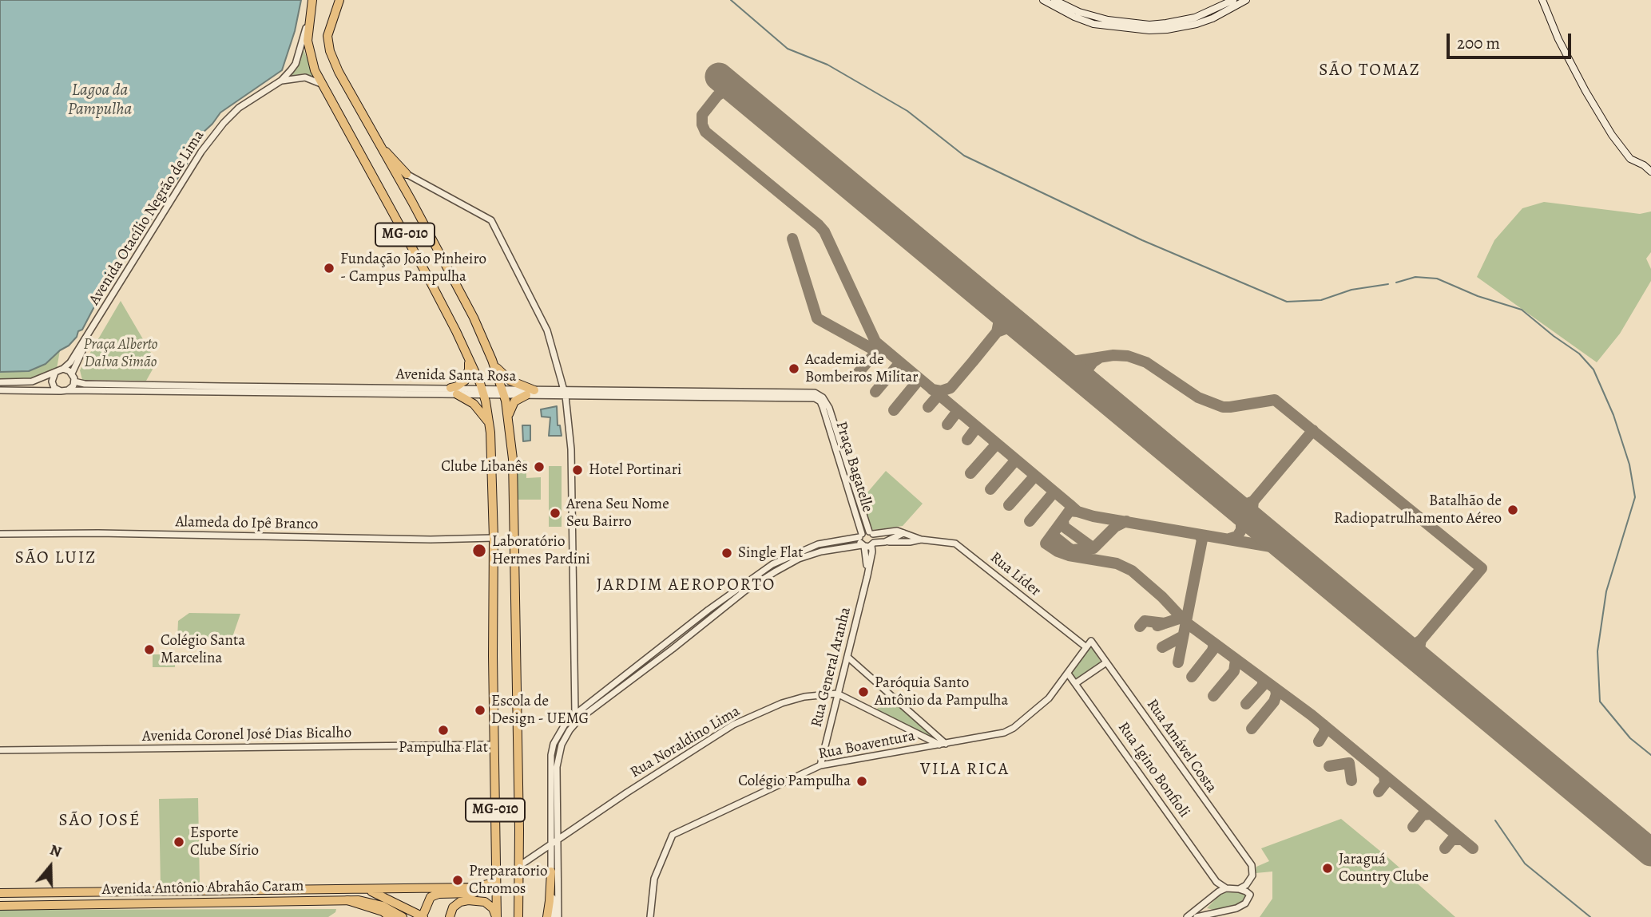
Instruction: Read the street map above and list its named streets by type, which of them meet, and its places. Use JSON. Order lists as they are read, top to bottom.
{
  "streets": {
    "main road": ["MG-010", "Avenida Antônio Abrahão Caram"],
    "street": [
      "Avenida Otacílio Negrão de Lima",
      "Avenida Santa Rosa",
      "Praça Bagatelle",
      "Alameda do Ipê Branco",
      "Rua Líder",
      "Rua General Aranha",
      "Avenida Coronel José Dias Bicalho",
      "Rua Noraldino Lima",
      "Rua Boaventura",
      "Rua Amável Costa",
      "Rua Igino Bonfioli"
    ]
  },
  "crossings": [
    ["Avenida Otacílio Negrão de Lima", "MG-010"],
    ["Avenida Otacílio Negrão de Lima", "Avenida Santa Rosa"],
    ["MG-010", "Avenida Santa Rosa"],
    ["MG-010", "Alameda do Ipê Branco"],
    ["MG-010", "Avenida Coronel José Dias Bicalho"],
    ["MG-010", "Rua Noraldino Lima"],
    ["Avenida Santa Rosa", "Praça Bagatelle"],
    ["Praça Bagatelle", "Rua Líder"],
    ["Praça Bagatelle", "Rua General Aranha"],
    ["Rua Líder", "Rua General Aranha"],
    ["Rua Líder", "Rua Noraldino Lima"],
    ["Rua Líder", "Rua Boaventura"],
    ["Rua General Aranha", "Rua Noraldino Lima"],
    ["Rua General Aranha", "Rua Boaventura"],
    ["Rua Boaventura", "Rua Amável Costa"],
    ["Rua Boaventura", "Rua Igino Bonfioli"]
  ],
  "districts": [
    "SÃO TOMAZ",
    "SÃO LUIZ",
    "JARDIM AEROPORTO",
    "VILA RICA",
    "SÃO JOSÉ"
  ],
  "water": ["Lagoa da Pampulha"],
  "parks": ["Praça Alberto Dalva Simão"],
  "places": [
    "Fundação João Pinheiro - Campus Pampulha",
    "Academia de Bombeiros Militar",
    "Clube Libanês",
    "Hotel Portinari",
    "Batalhão de Radiopatrulhamento Aéreo",
    "Arena Seu Nome Seu Bairro",
    "Laboratório Hermes Pardini",
    "Single Flat",
    "Colégio Santa Marcelina",
    "Paróquia Santo Antônio da Pampulha",
    "Escola de Design - UEMG",
    "Pampulha Flat",
    "Colégio Pampulha",
    "Esporte Clube Sírio",
    "Jaraguá Country Clube",
    "Preparatorio Chromos"
  ],
  "scale_bar": "200 m",
  "north": "top"
}
